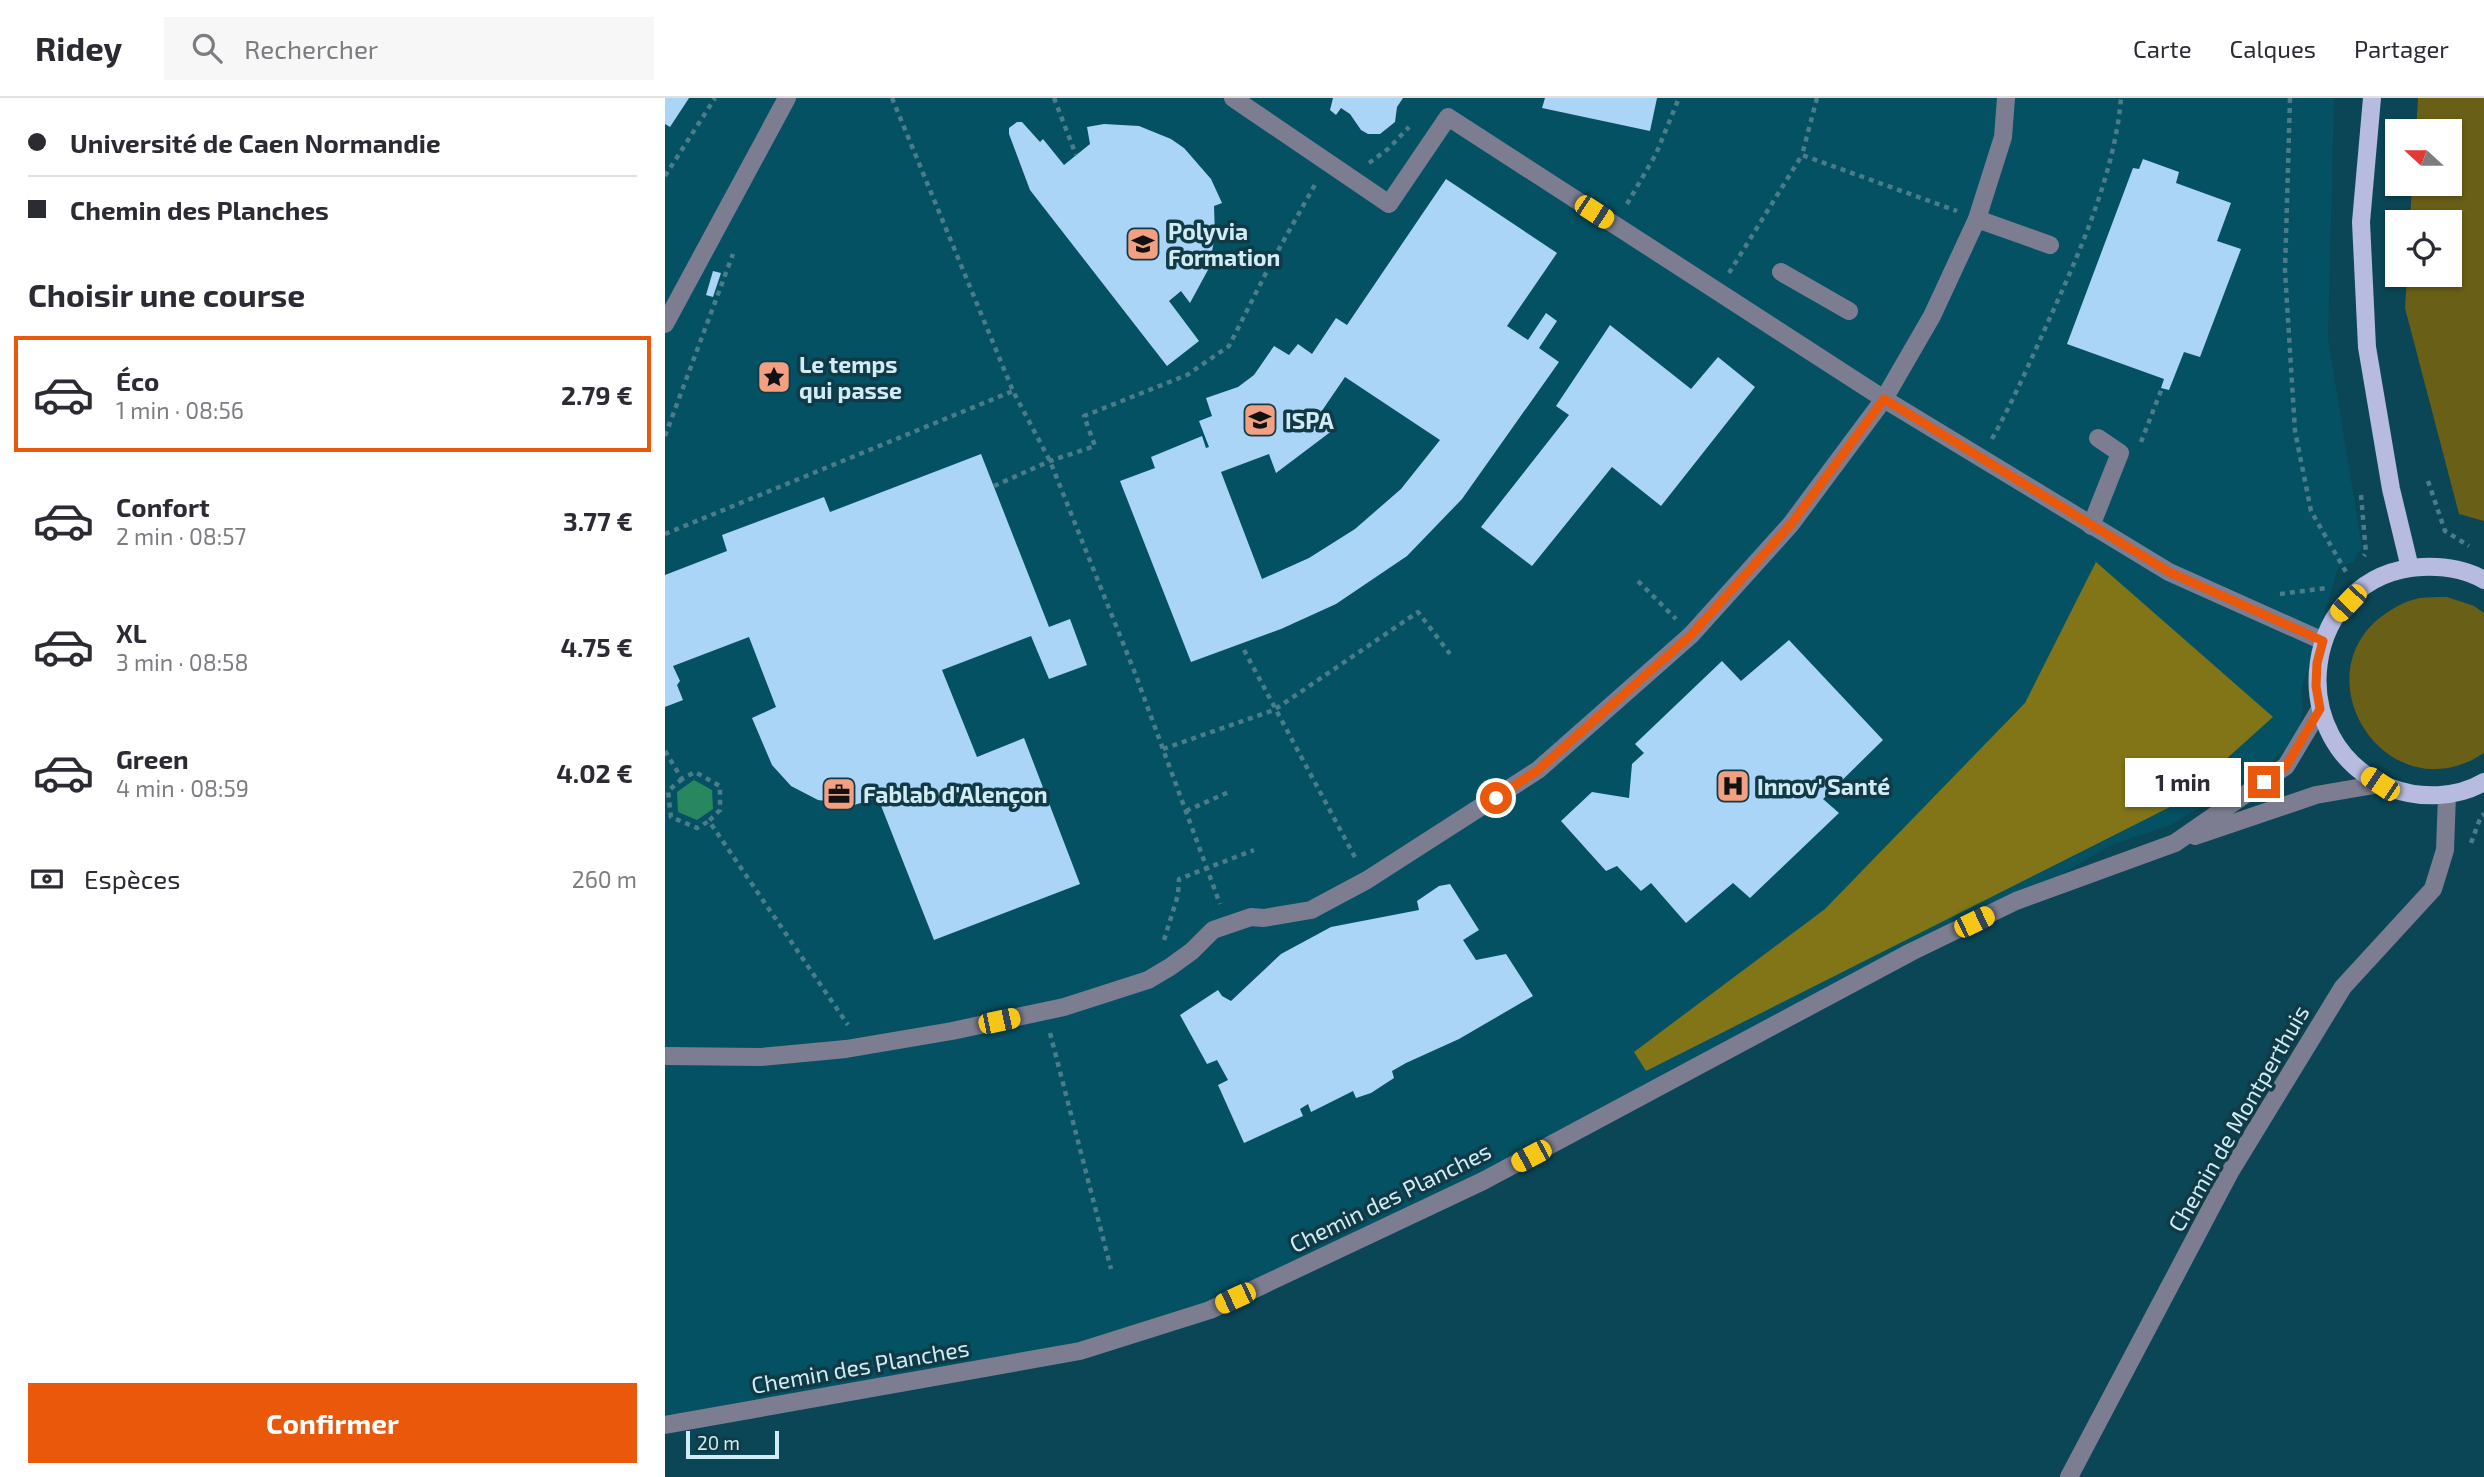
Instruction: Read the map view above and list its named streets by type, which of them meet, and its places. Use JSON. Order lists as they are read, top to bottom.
{
  "streets": {
    "street": ["Chemin de Montperthuis", "Chemin des Planches"]
  },
  "places": {
    "school or university": ["Polyvia Formation", "ISPA"],
    "place": ["Le temps qui passe"],
    "hospital": ["Innov' Santé"],
    "office": ["Fablab d'Alençon"]
  },
  "scale_bar": "20 m",
  "north": "left",
  "page": {
    "header": "Ridey",
    "search": "Rechercher",
    "nav": ["Carte", "Calques", "Partager"],
    "banner": ["Université de Caen Normandie", "Chemin des Planches"],
    "heading": "Choisir une course",
    "list": [
      {
        "name": "Éco",
        "note": "1 min · 08:56",
        "value": "2.79 €"
      },
      {
        "name": "Confort",
        "note": "2 min · 08:57",
        "value": "3.77 €"
      },
      {
        "name": "XL",
        "note": "3 min · 08:58",
        "value": "4.75 €"
      },
      {
        "name": "Green",
        "note": "4 min · 08:59",
        "value": "4.02 €"
      }
    ],
    "bubble": "1 min",
    "pay": ["Espèces", "260 m"],
    "buttons": "Confirmer",
    "scale": "20 m"
  }
}
